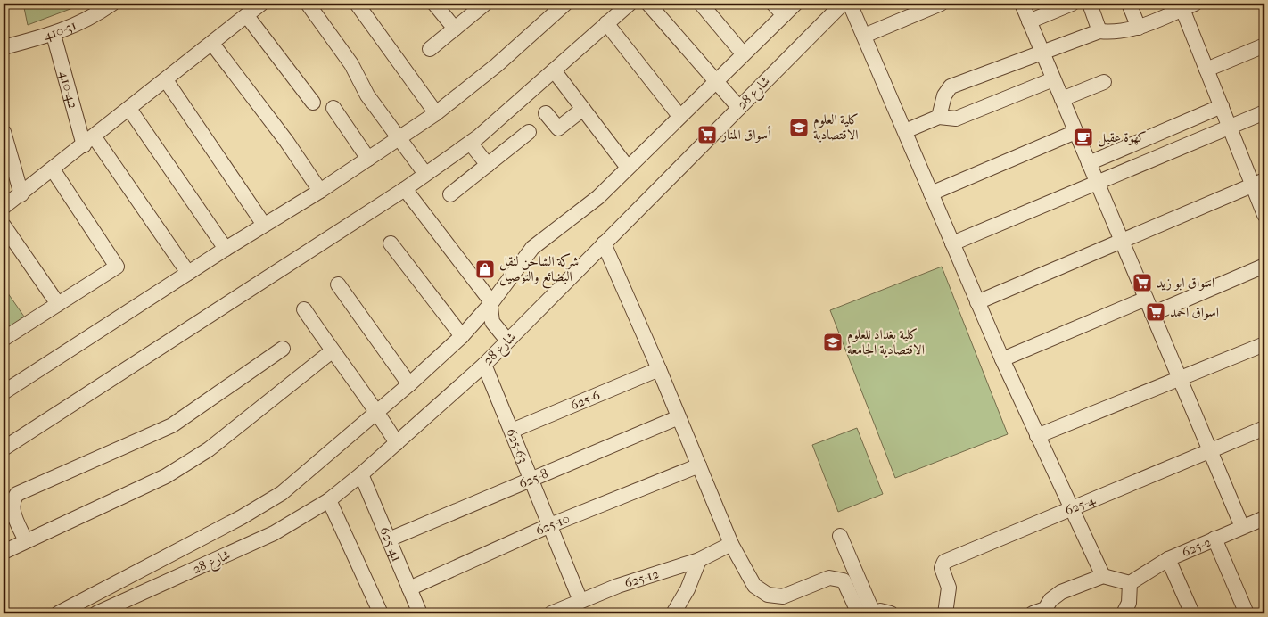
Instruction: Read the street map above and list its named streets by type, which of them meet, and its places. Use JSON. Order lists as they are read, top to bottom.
{
  "streets": {
    "street": [
      "410-31",
      "410-42",
      "شارع 28",
      "625-6",
      "625-63",
      "625-8",
      "625-4",
      "625-10",
      "625-41",
      "625-2",
      "625-12"
    ]
  },
  "crossings": [
    ["410-31", "410-42"],
    ["شارع 28", "625-63"],
    ["شارع 28", "625-41"],
    ["625-6", "625-63"],
    ["625-63", "625-8"],
    ["625-63", "625-10"],
    ["625-63", "625-12"],
    ["625-8", "625-41"],
    ["625-10", "625-41"]
  ],
  "places": {
    "school or university": ["كلية العلوم الاقتصادية", "كلية بغداد للعلوم الاقتصادية الجامعة"],
    "supermarket": ["أسواق المنار", "اسواق ابو زيد", "اسواق احمد"],
    "cafe": ["كهوة عقيل"],
    "shop": ["شركة الشاحن لنقل البضائع والتوصيل"]
  }
}
